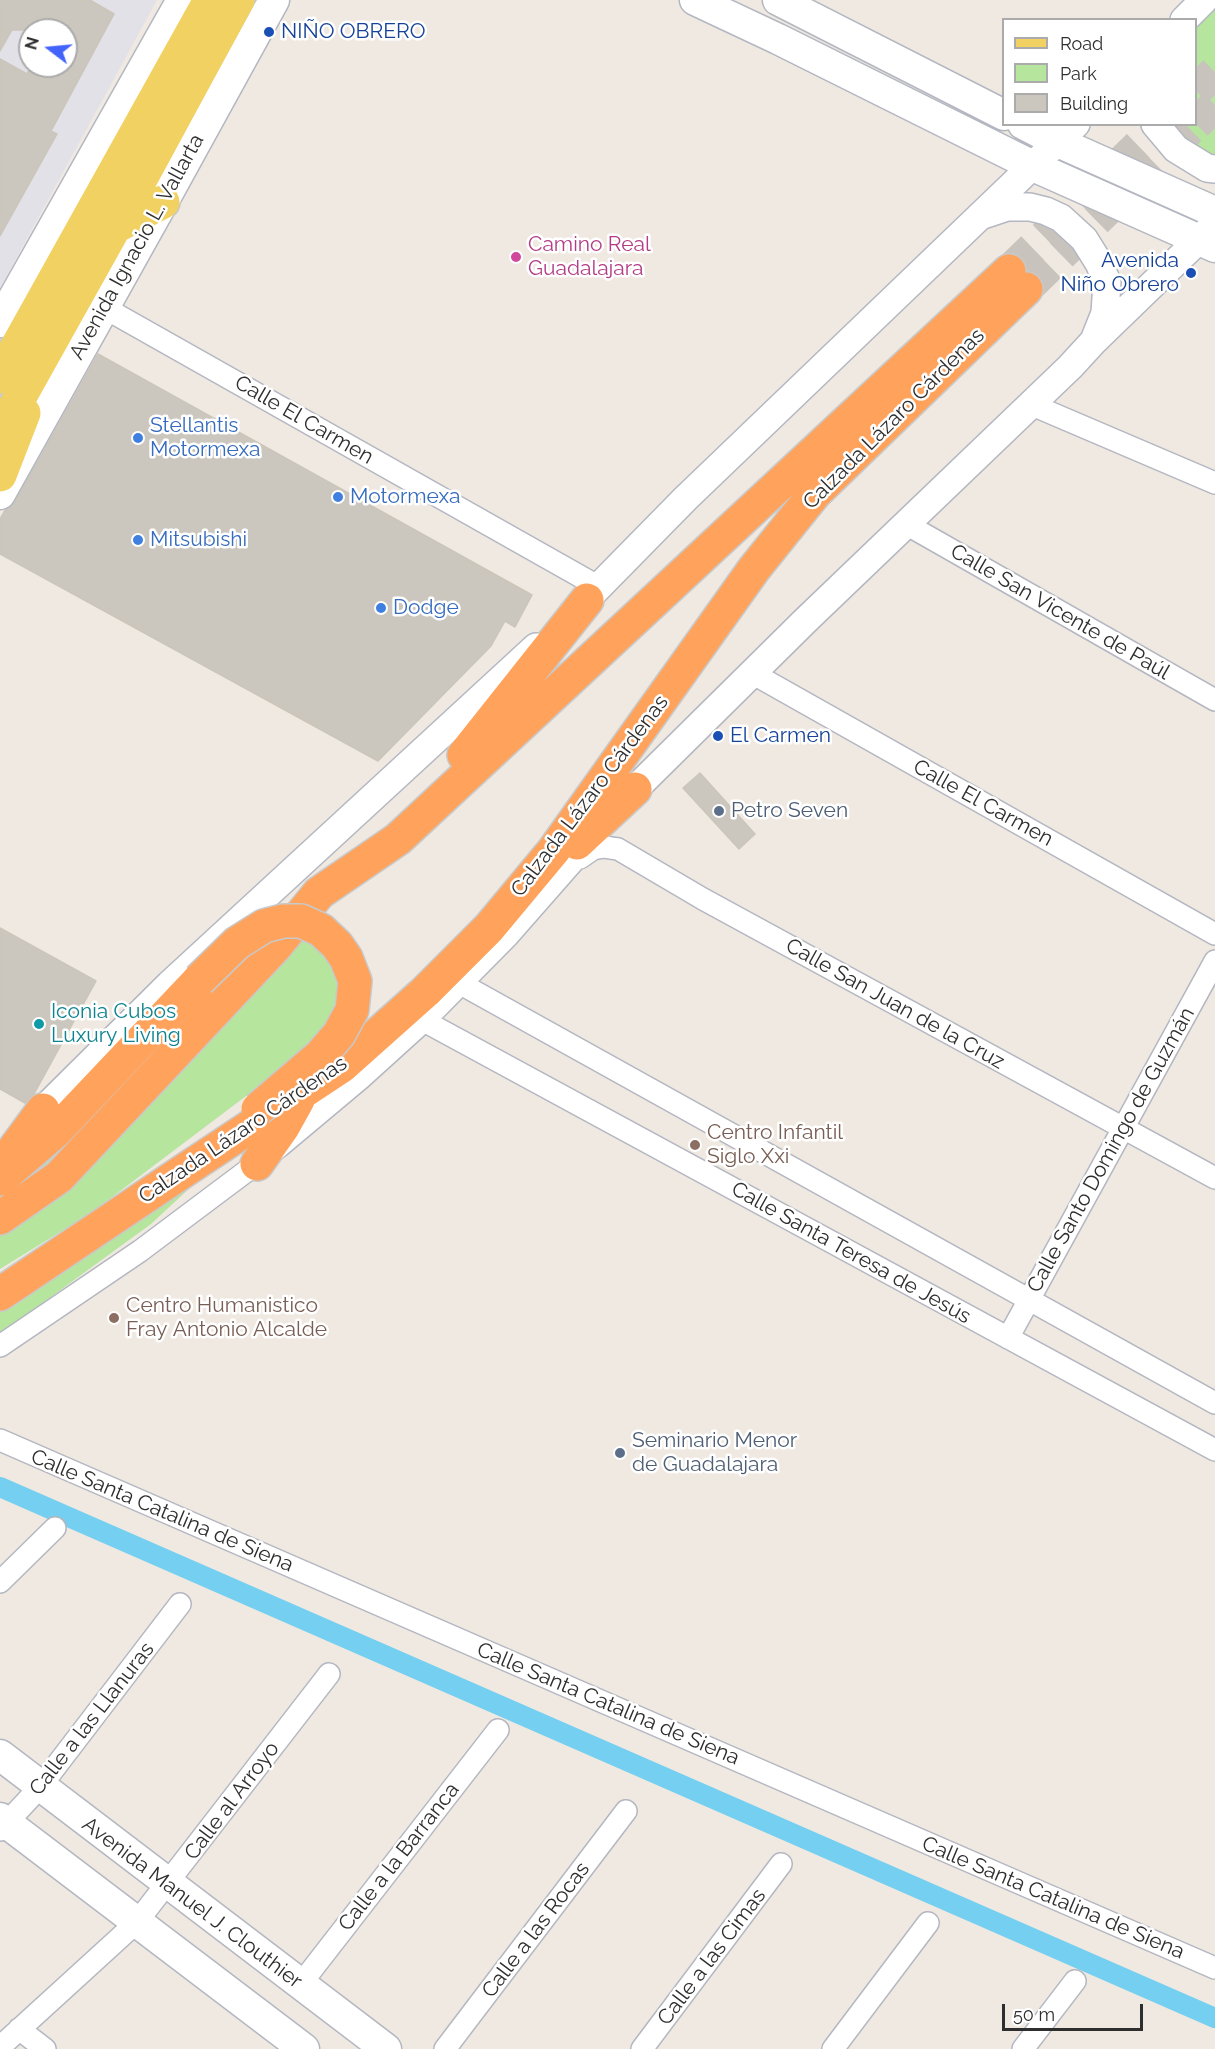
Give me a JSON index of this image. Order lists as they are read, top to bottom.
{
  "streets": {
    "highway": ["Calzada Lázaro Cárdenas"],
    "main road": ["Avenida Ignacio L. Vallarta", "Avenida Manuel J. Clouthier"],
    "street": [
      "Calle El Carmen",
      "Calle San Vicente de Paúl",
      "Calle San Juan de la Cruz",
      "Calle Santo Domingo de Guzmán",
      "Calle Santa Teresa de Jesús",
      "Calle Santa Catalina de Siena",
      "Calle a las Llanuras",
      "Calle al Arroyo",
      "Calle a la Barranca",
      "Calle a las Rocas",
      "Calle a las Cimas"
    ]
  },
  "crossings": [
    ["Avenida Ignacio L. Vallarta", "Calle El Carmen"],
    ["Calzada Lázaro Cárdenas", "Calle El Carmen"],
    ["Calzada Lázaro Cárdenas", "Calle San Vicente de Paúl"],
    ["Calle San Juan de la Cruz", "Calle Santo Domingo de Guzmán"],
    ["Calle Santo Domingo de Guzmán", "Calle Santa Teresa de Jesús"],
    ["Calle a las Llanuras", "Avenida Manuel J. Clouthier"],
    ["Calle al Arroyo", "Avenida Manuel J. Clouthier"],
    ["Calle a la Barranca", "Avenida Manuel J. Clouthier"]
  ],
  "places": [
    "NIÑO OBRERO",
    "Camino Real Guadalajara",
    "Avenida Niño Obrero",
    "Stellantis Motormexa",
    "Motormexa",
    "Mitsubishi",
    "Dodge",
    "El Carmen",
    "Petro Seven",
    "Iconia Cubos Luxury Living",
    "Centro Infantil Siglo Xxi",
    "Centro Humanistico Fray Antonio Alcalde",
    "Seminario Menor de Guadalajara"
  ],
  "legend": ["Road", "Park", "Building"],
  "scale_bar": "50 m",
  "north": "left"
}
